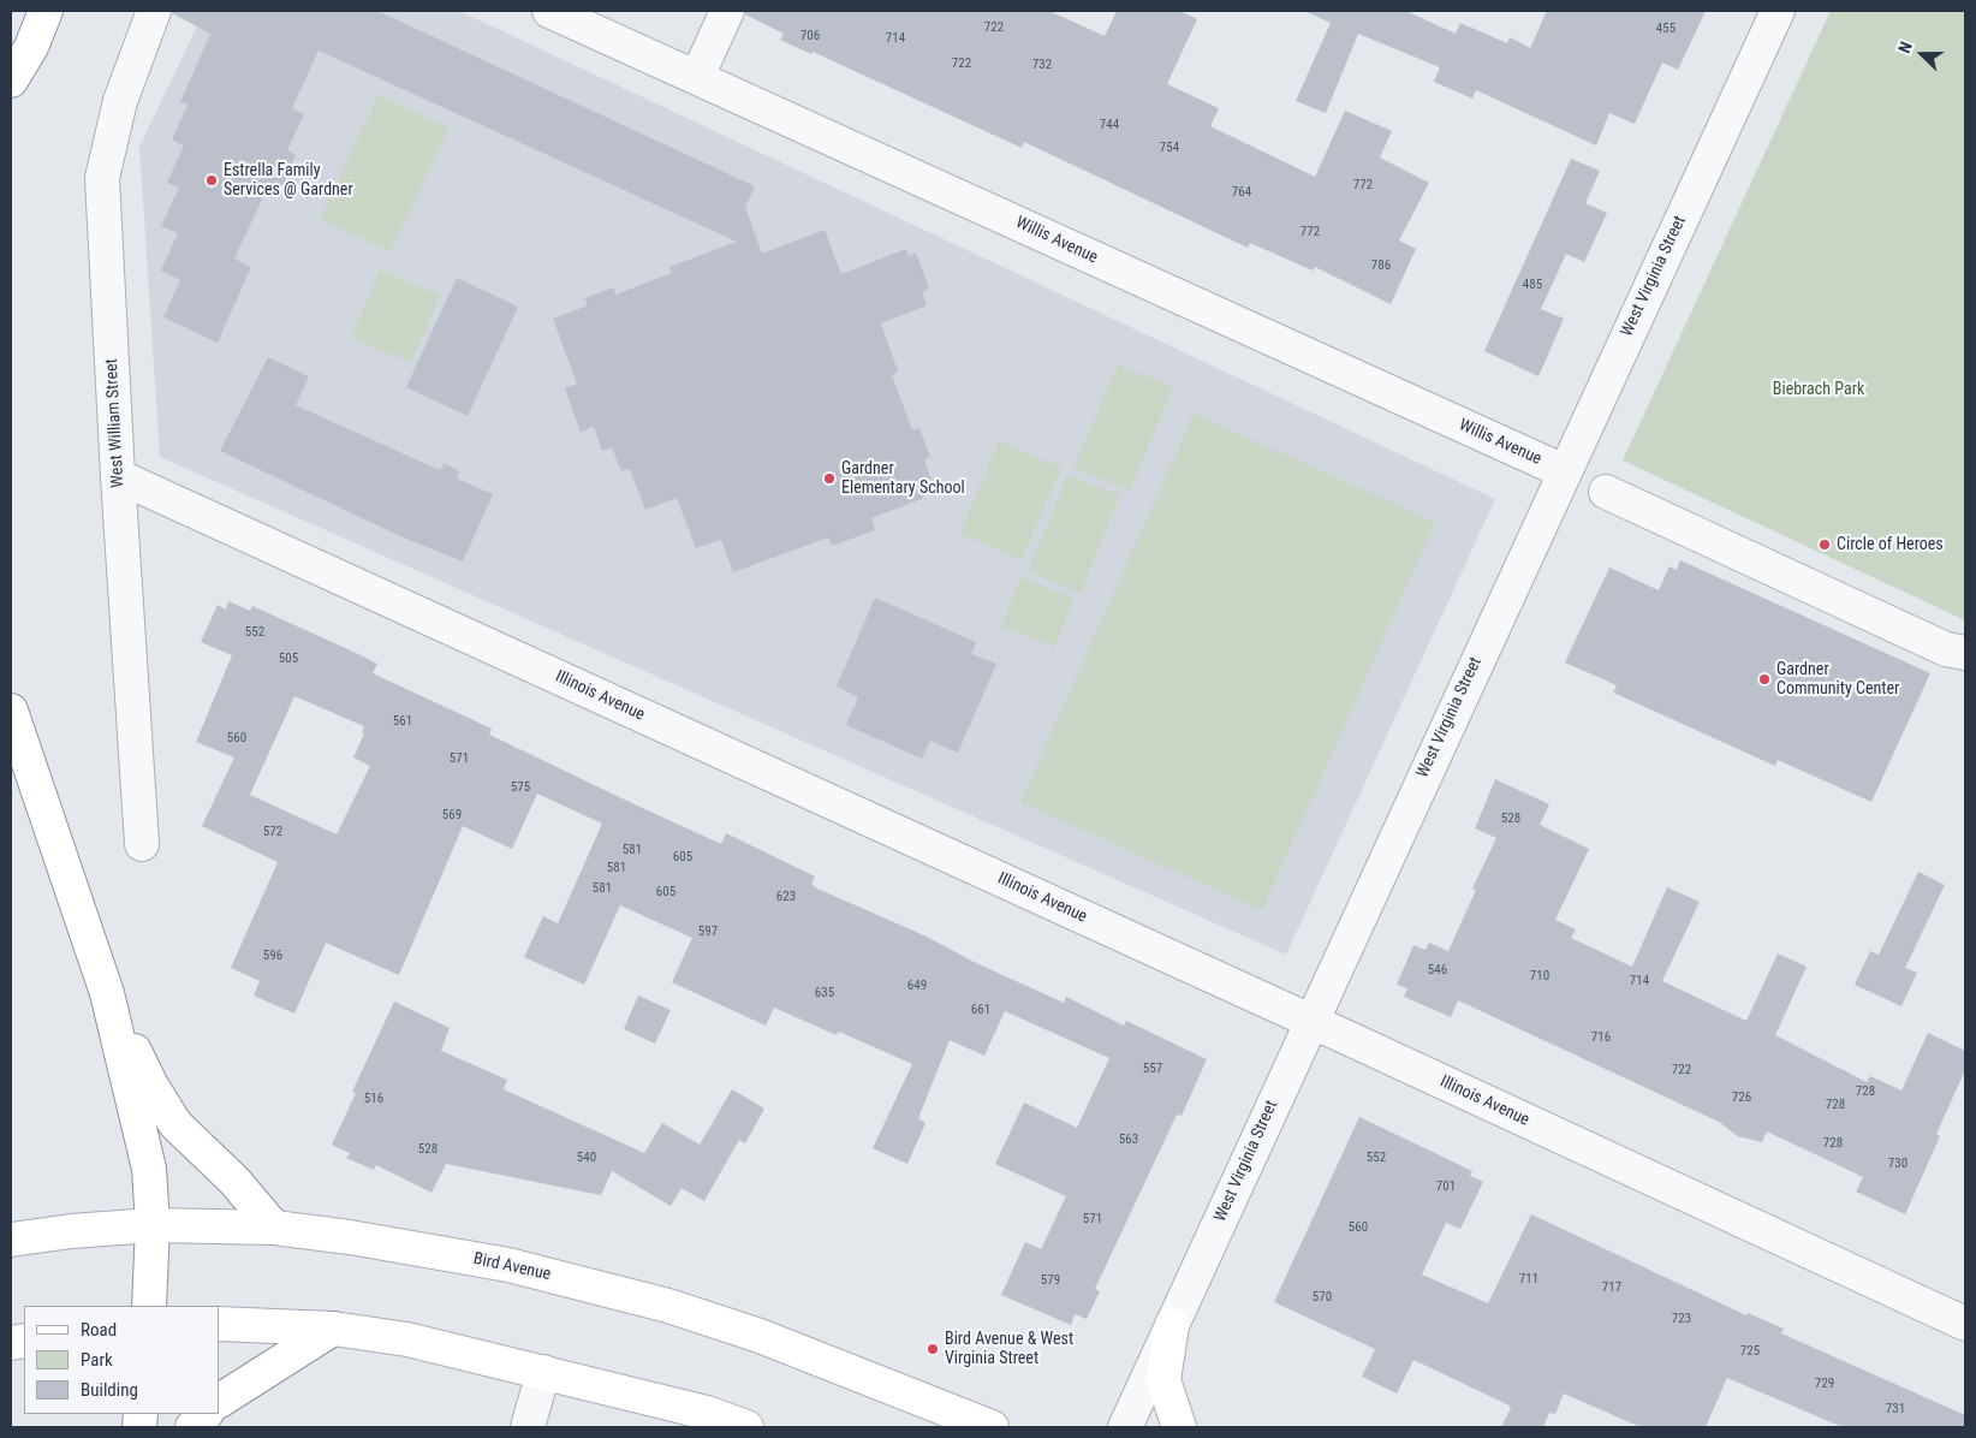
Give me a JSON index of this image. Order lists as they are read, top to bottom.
{
  "streets": {
    "main road": ["Bird Avenue"],
    "street": [
      "Willis Avenue",
      "West Virginia Street",
      "West William Street",
      "Illinois Avenue"
    ]
  },
  "crossings": [
    ["Willis Avenue", "West Virginia Street"],
    ["West Virginia Street", "Illinois Avenue"],
    ["West William Street", "Illinois Avenue"]
  ],
  "parks": ["Biebrach Park"],
  "places": [
    "Estrella Family Services @ Gardner",
    "Gardner Elementary School",
    "Circle of Heroes",
    "Gardner Community Center",
    "Bird Avenue & West Virginia Street"
  ],
  "house_numbers": [
    "722",
    "455",
    "706",
    "714",
    "722",
    "732",
    "744",
    "754",
    "772",
    "764",
    "772",
    "786",
    "485",
    "552",
    "505",
    "561",
    "560",
    "571",
    "575",
    "569",
    "528",
    "572",
    "581",
    "605",
    "581",
    "581",
    "605",
    "623",
    "597",
    "596",
    "546",
    "710",
    "714",
    "649",
    "635",
    "661",
    "716",
    "557",
    "722",
    "728",
    "726",
    "516",
    "728",
    "563",
    "728",
    "528",
    "540",
    "552",
    "730",
    "701",
    "571",
    "560",
    "711",
    "579",
    "717",
    "570",
    "723",
    "725",
    "729",
    "731"
  ],
  "legend": ["Road", "Park", "Building"],
  "north": "left"
}
